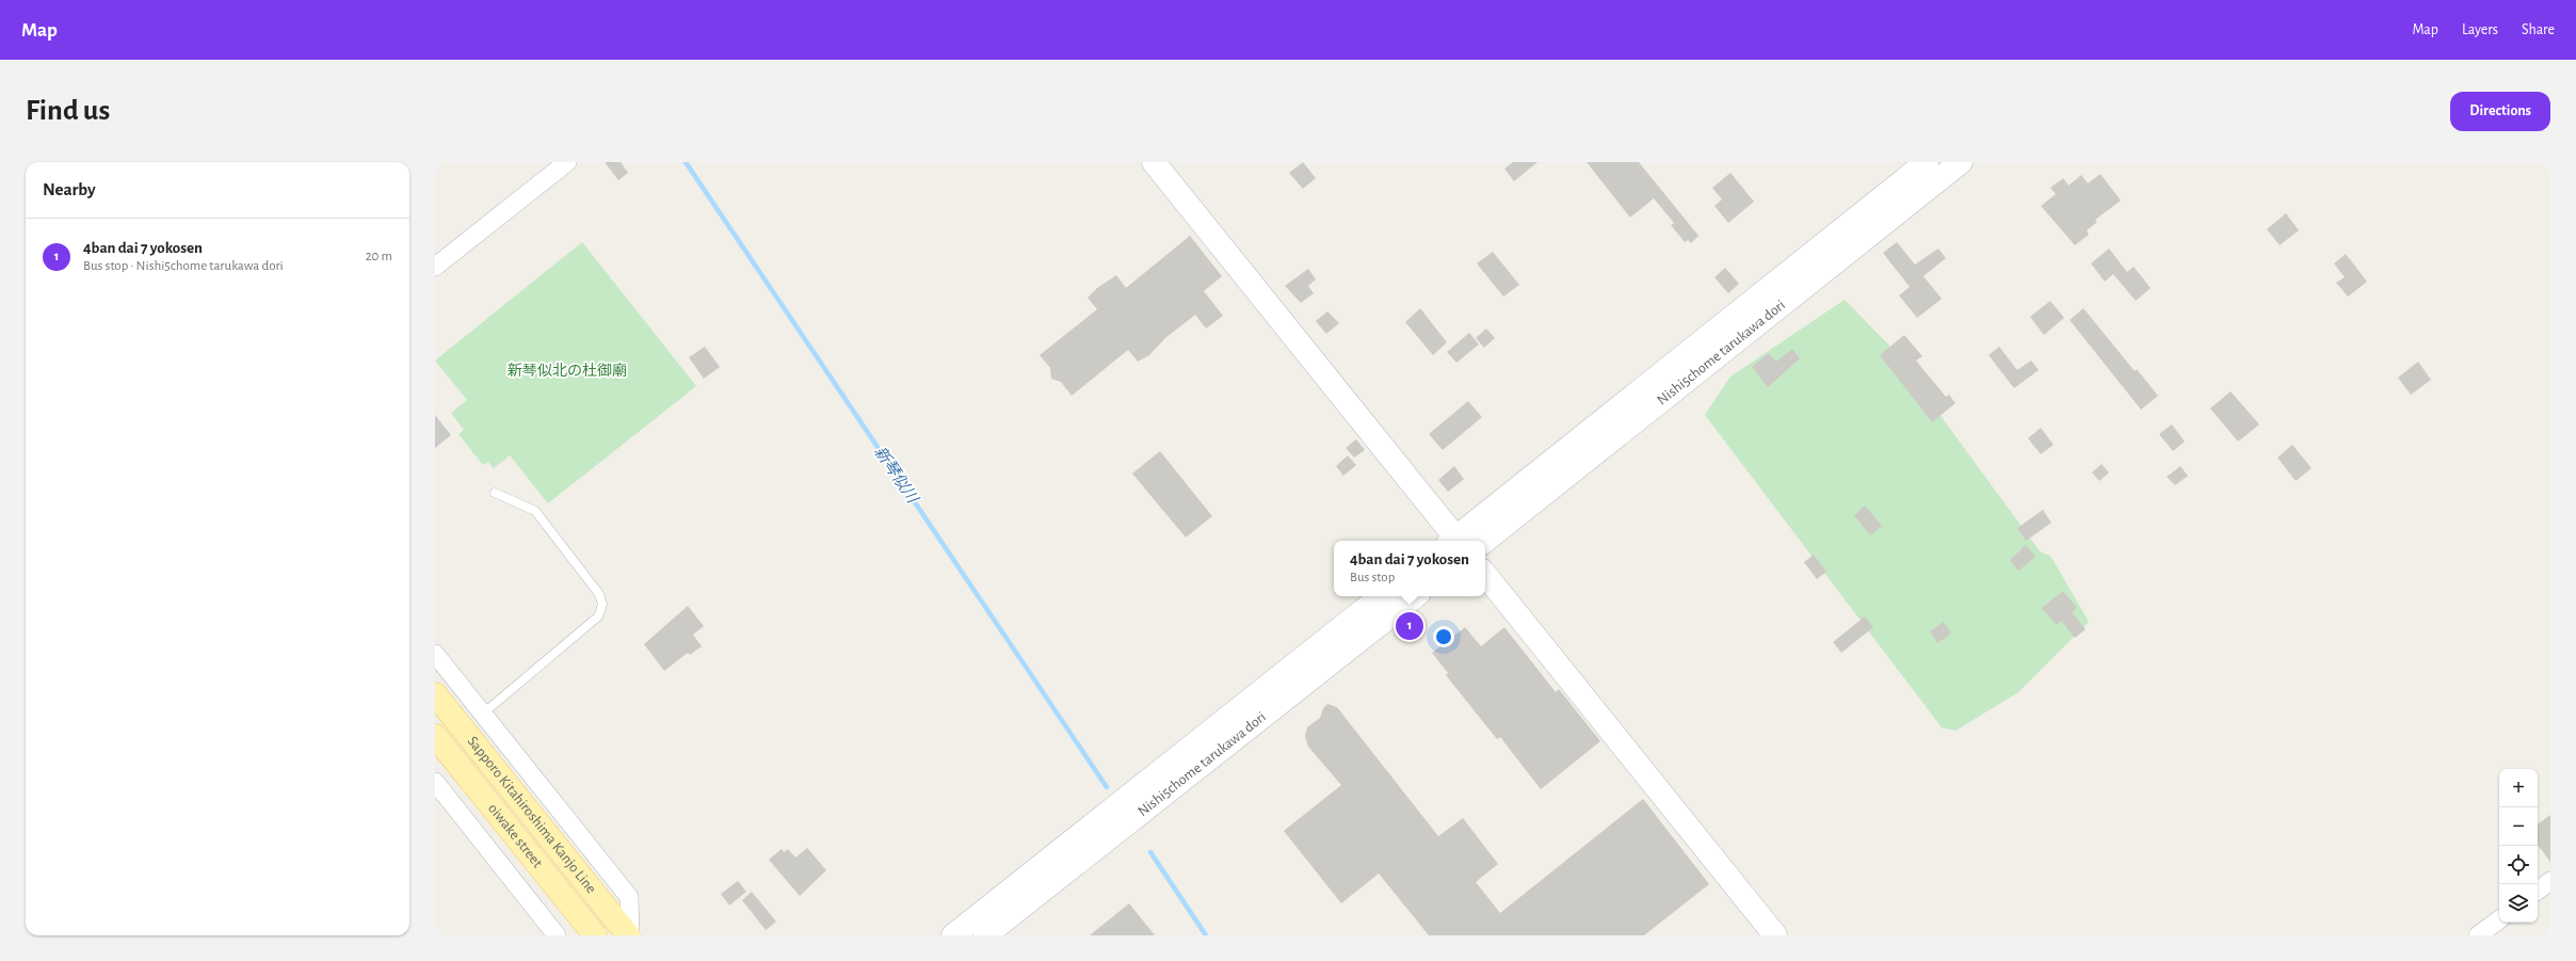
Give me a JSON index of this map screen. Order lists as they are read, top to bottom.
{
  "streets": {
    "main road": ["Nishi5chome tarukawa dori", "Sapporo Kitahiroshima Kanjo Line", "oiwake street"]
  },
  "water": ["新琴似川"],
  "parks": ["新琴似北の杜御廟"],
  "page": {
    "header": "Map",
    "nav": ["Map", "Layers", "Share"],
    "buttons": "Directions",
    "title": "Find us",
    "heading": "Nearby",
    "list": [
      {
        "mark": "1",
        "name": "4ban dai 7 yokosen",
        "note": "Bus stop · Nishi5chome tarukawa dori",
        "value": "20 m"
      }
    ],
    "popup": ["4ban dai 7 yokosen", "Bus stop"],
    "pins": "1",
    "map_buttons": ["+", "−"]
  }
}
